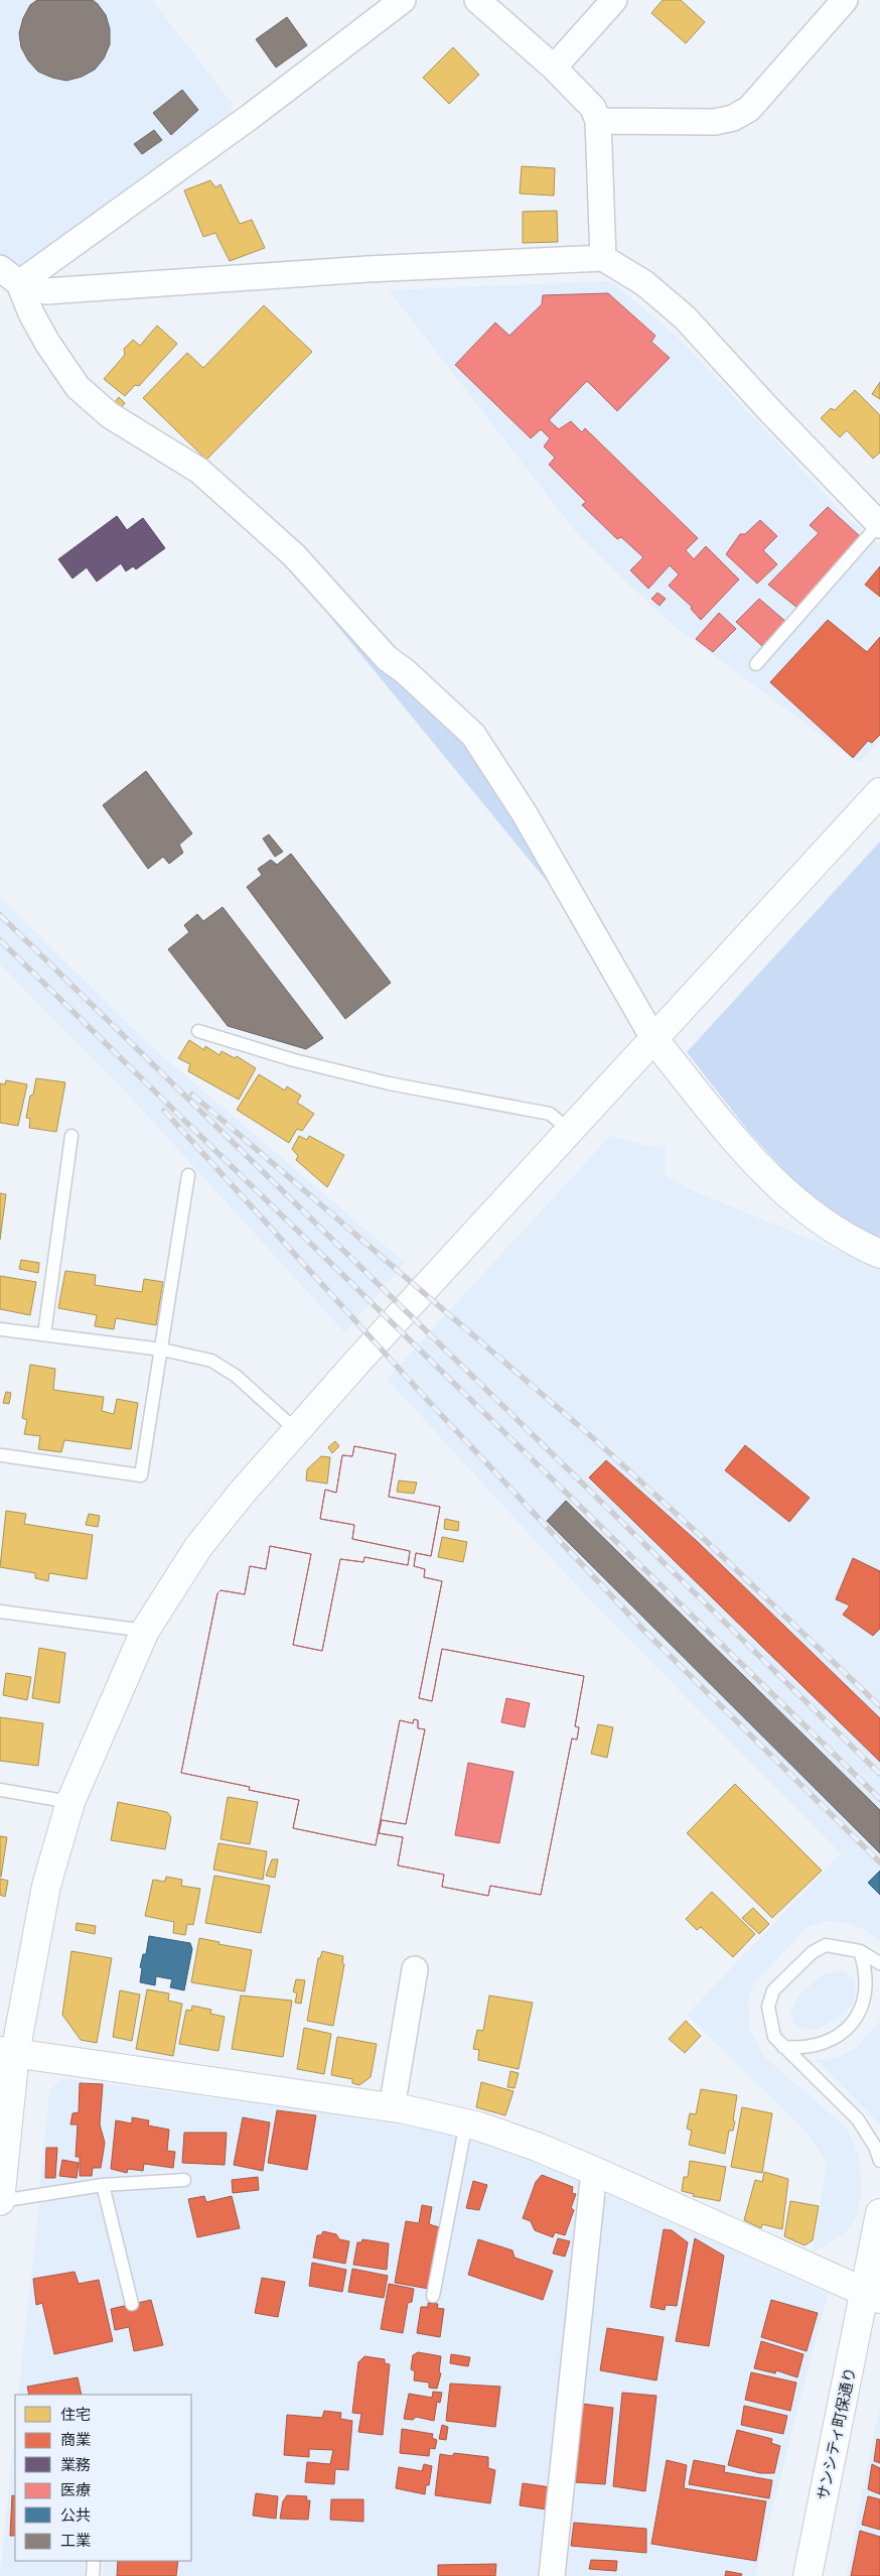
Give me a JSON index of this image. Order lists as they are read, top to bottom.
{
  "streets": {
    "street": ["サンシティ町保通り"]
  },
  "legend": [
    "住宅",
    "商業",
    "業務",
    "医療",
    "公共",
    "工業"
  ]
}
